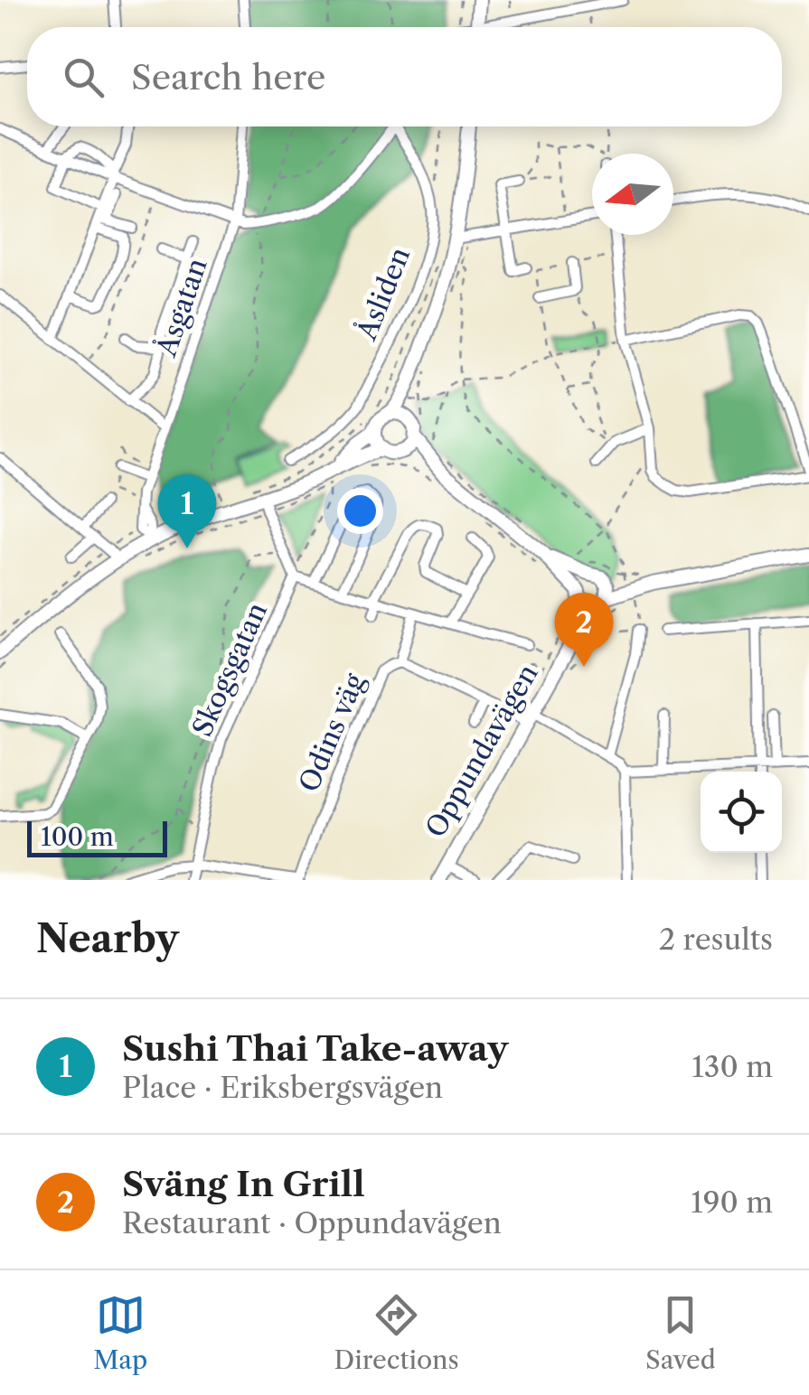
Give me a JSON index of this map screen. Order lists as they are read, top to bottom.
{
  "streets": {
    "main road": ["Oppundavägen"],
    "street": [
      "Åsliden",
      "Åsgatan",
      "Skogsgatan",
      "Odins väg"
    ]
  },
  "scale_bar": "100 m",
  "north": "left",
  "page": {
    "search": "Search here",
    "pins": ["1", "2"],
    "scale": "100 m",
    "heading": ["Nearby", "2 results"],
    "list": [
      {
        "mark": "1",
        "name": "Sushi Thai Take-away",
        "note": "Place · Eriksbergsvägen",
        "value": "130 m"
      },
      {
        "mark": "2",
        "name": "Sväng In Grill",
        "note": "Restaurant · Oppundavägen",
        "value": "190 m"
      }
    ],
    "nav": ["Map", "Directions", "Saved"]
  }
}
